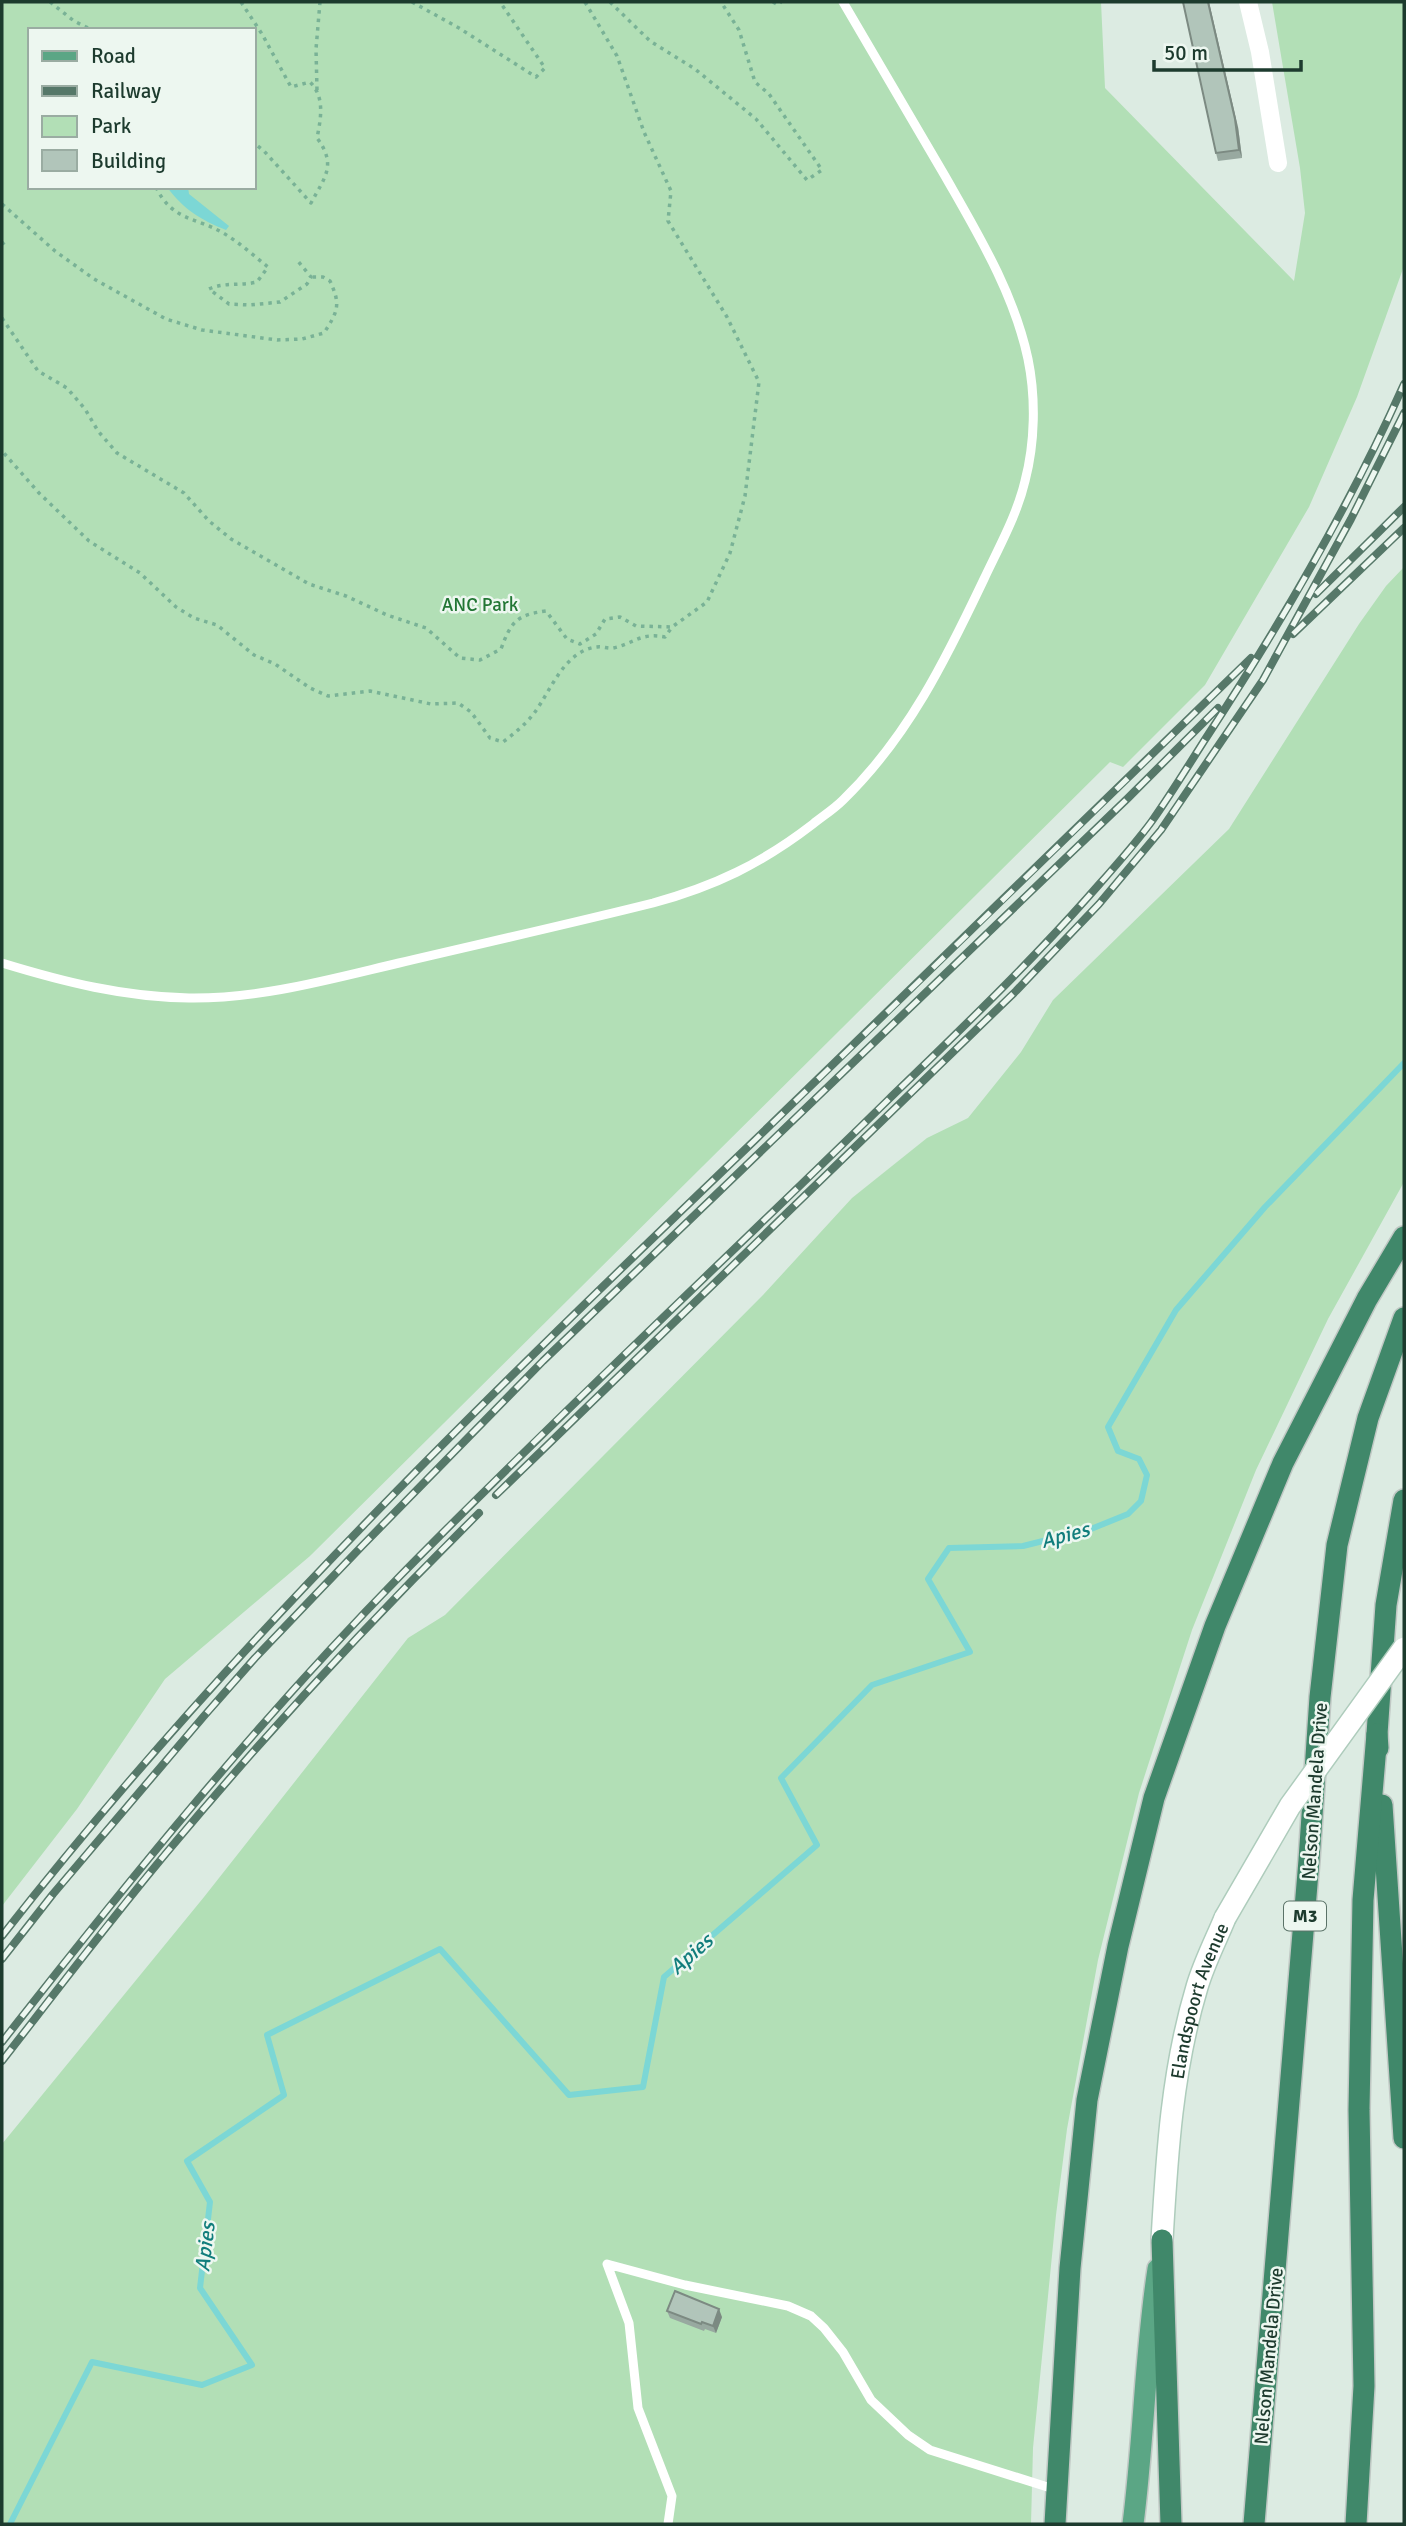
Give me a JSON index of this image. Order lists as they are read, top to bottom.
{
  "streets": {
    "highway": ["Nelson Mandela Drive", "M3"],
    "main road": ["Elandspoort Avenue"]
  },
  "water": ["Apies"],
  "parks": ["ANC Park"],
  "legend": [
    "Road",
    "Railway",
    "Park",
    "Building"
  ],
  "scale_bar": "50 m"
}
